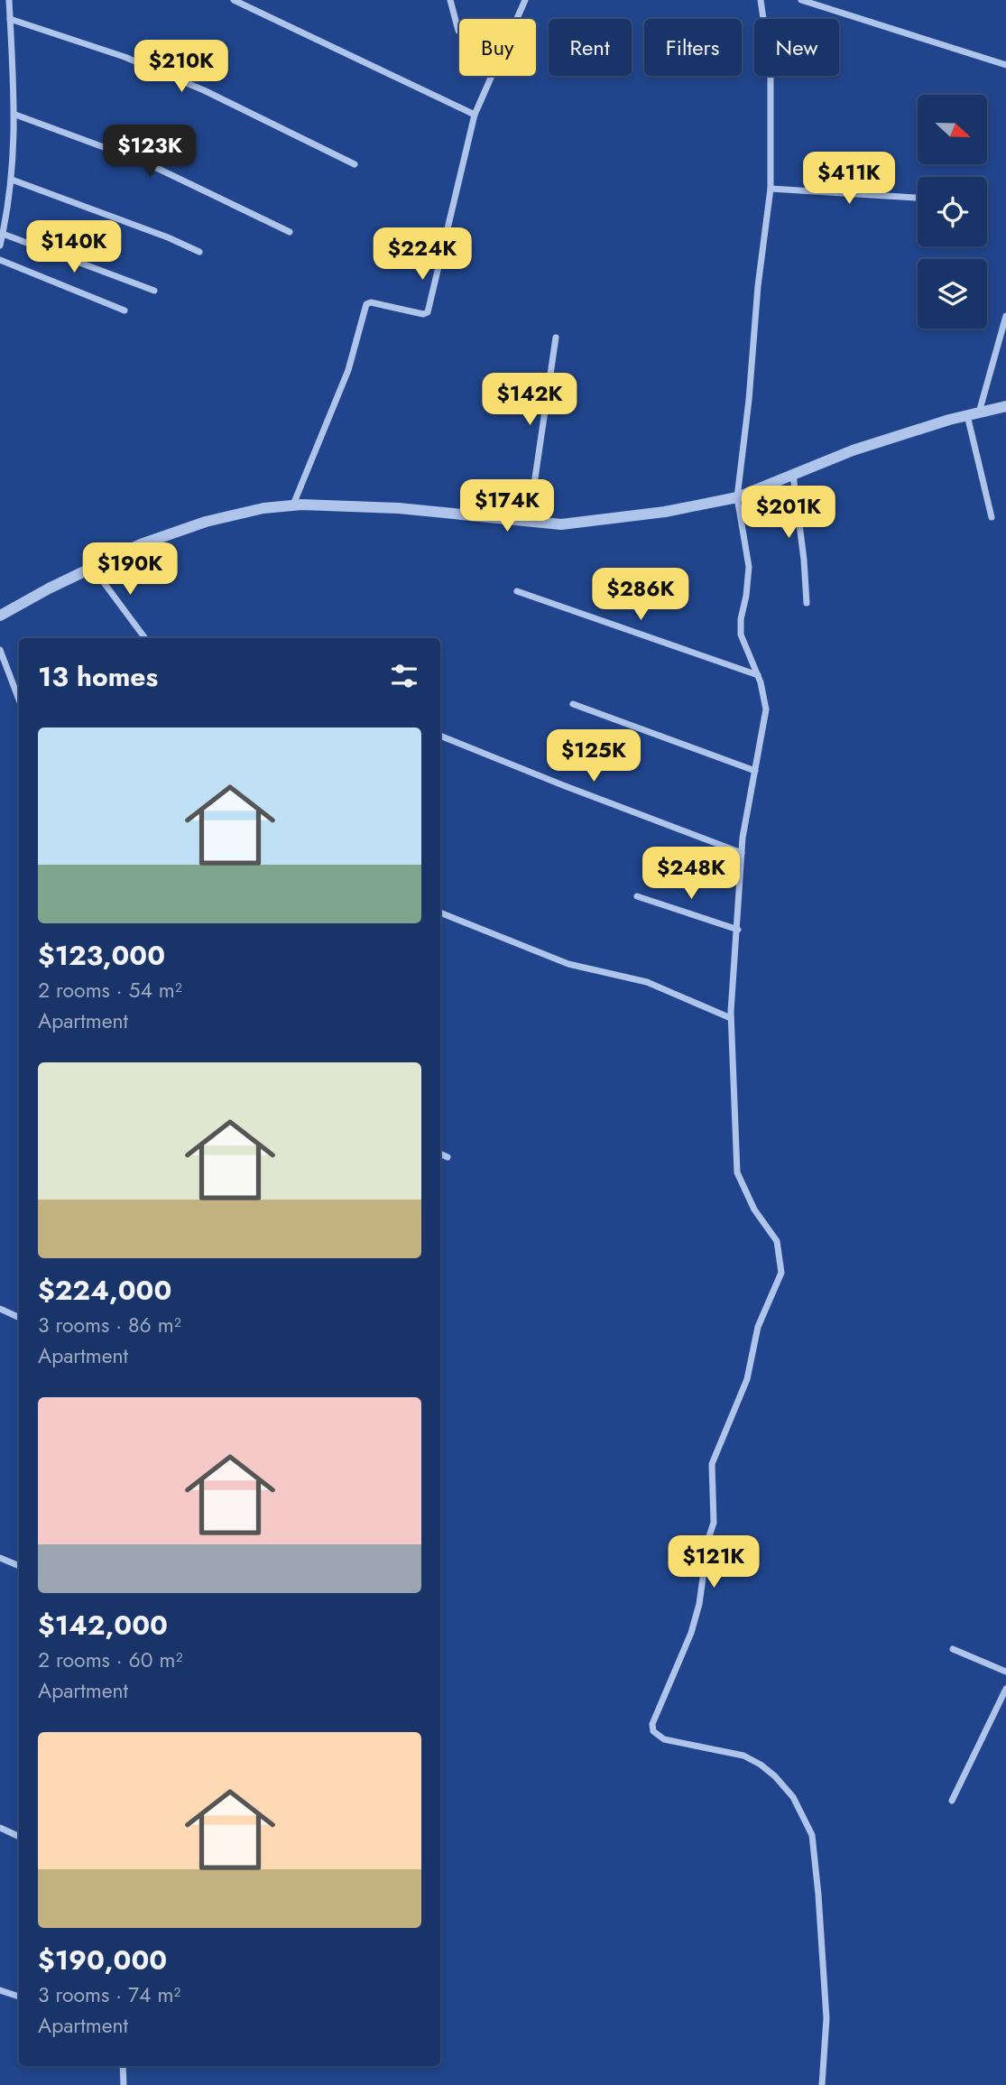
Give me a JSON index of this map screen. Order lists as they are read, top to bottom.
{
  "north": "right",
  "page": {
    "chip": [
      "Buy",
      "Rent",
      "Filters",
      "New"
    ],
    "price": [
      "$210K",
      "$123K",
      "$411K",
      "$140K",
      "$224K",
      "$142K",
      "$174K",
      "$201K",
      "$190K",
      "$286K",
      "$125K",
      "$248K",
      "$121K"
    ],
    "heading": "13 homes",
    "list": [
      {
        "name": "$123,000",
        "note": "2 rooms · 54 m² · Apartment"
      },
      {
        "name": "$224,000",
        "note": "3 rooms · 86 m² · Apartment"
      },
      {
        "name": "$142,000",
        "note": "2 rooms · 60 m² · Apartment"
      },
      {
        "name": "$190,000",
        "note": "3 rooms · 74 m² · Apartment"
      }
    ]
  }
}
